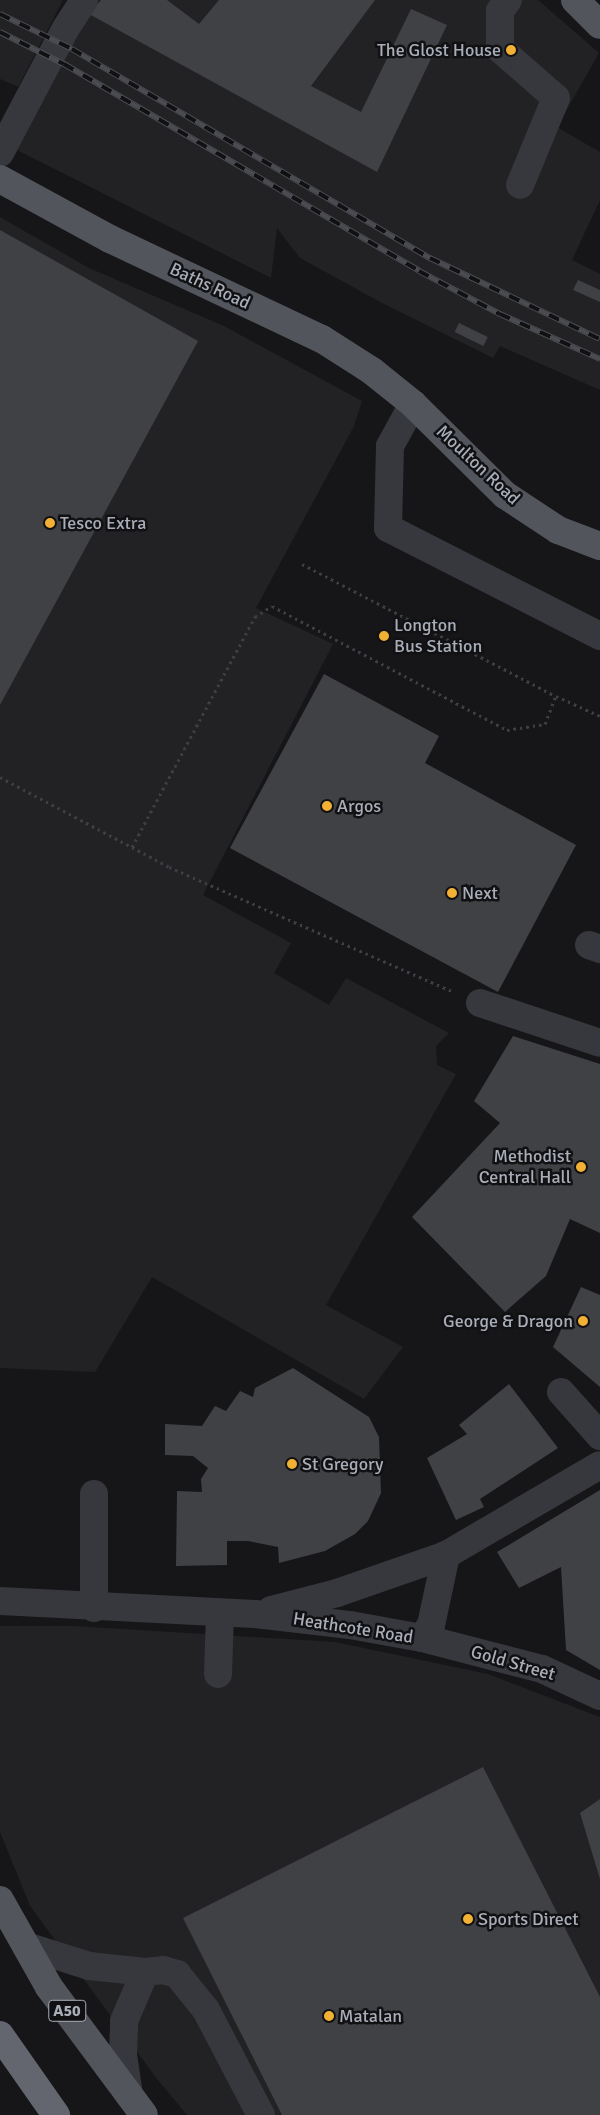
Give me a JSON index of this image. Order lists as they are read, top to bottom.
{
  "streets": {
    "main road": ["Baths Road", "Moulton Road", "A50"],
    "street": ["Heathcote Road", "Gold Street"]
  },
  "crossings": [
    ["Baths Road", "Moulton Road"],
    ["Heathcote Road", "Gold Street"]
  ],
  "places": [
    "The Glost House",
    "Tesco Extra",
    "Longton Bus Station",
    "Argos",
    "Next",
    "Methodist Central Hall",
    "George & Dragon",
    "St Gregory",
    "Sports Direct",
    "Matalan"
  ]
}
